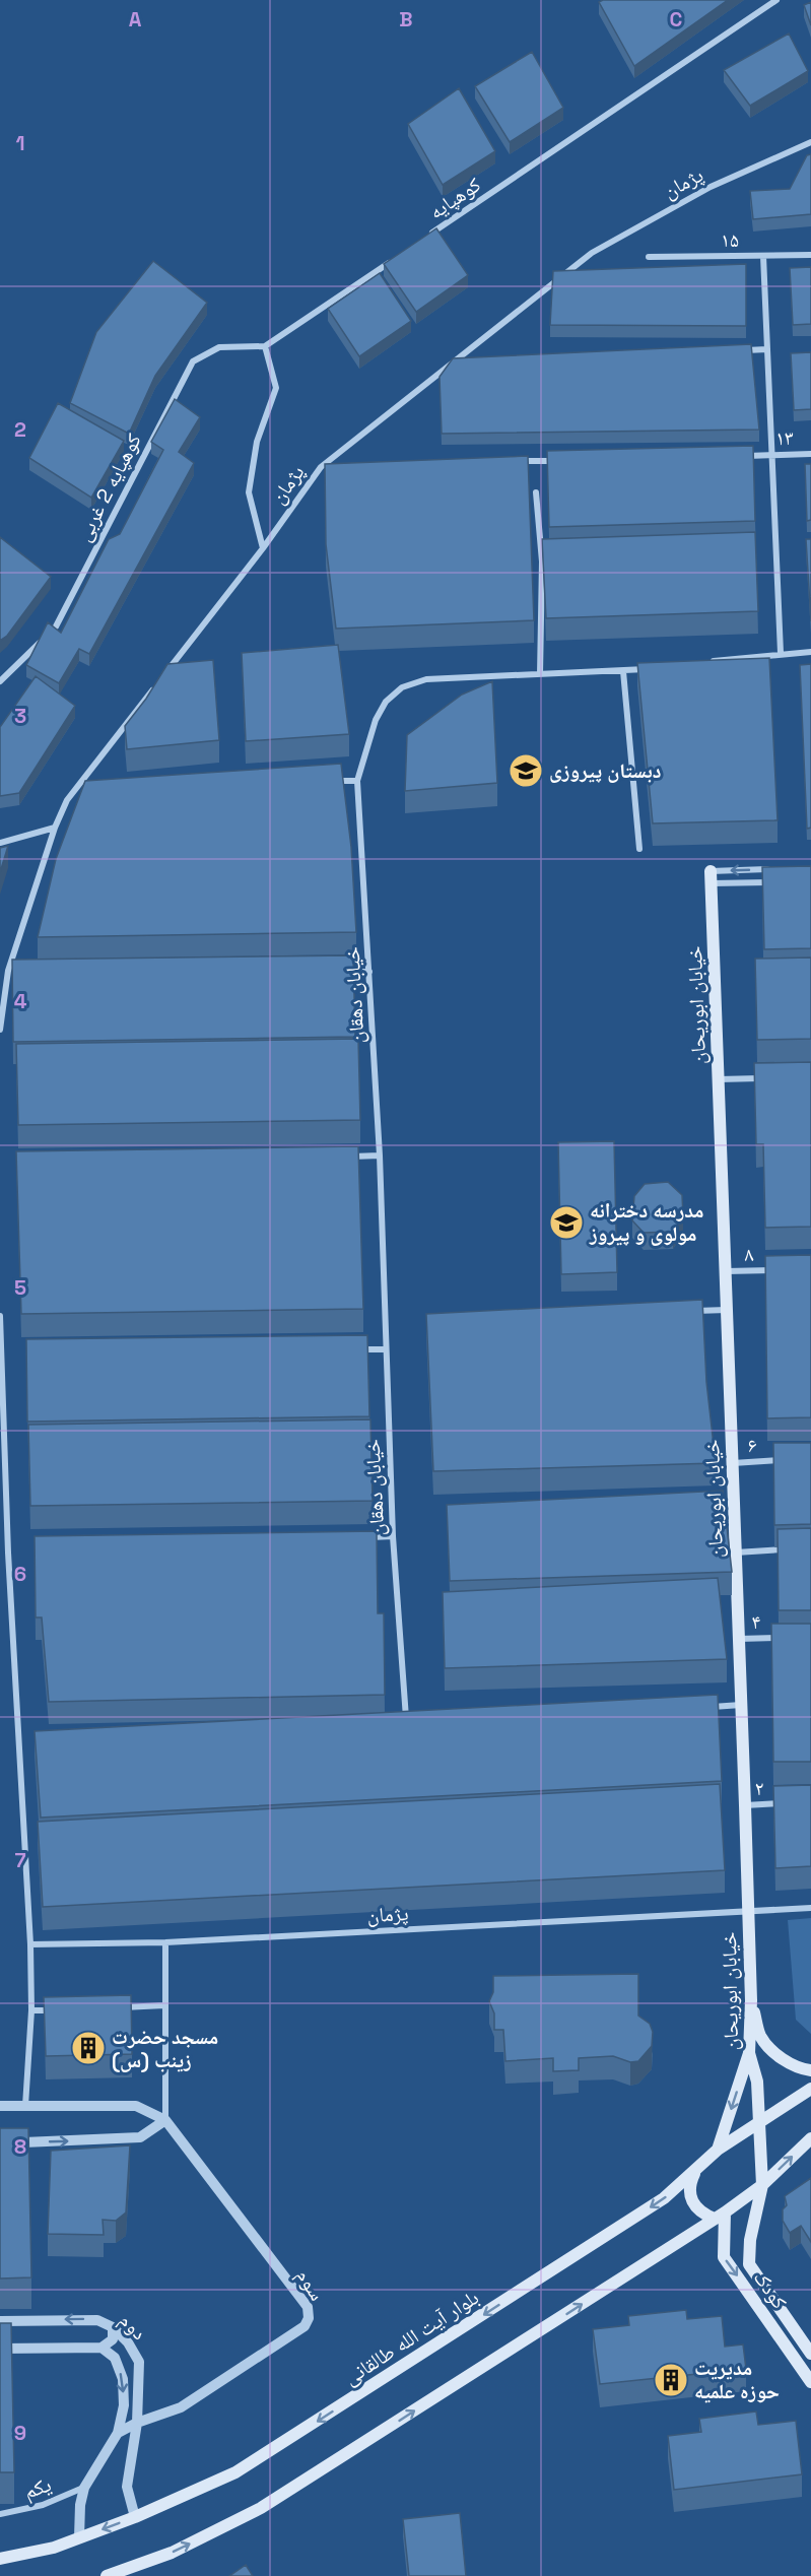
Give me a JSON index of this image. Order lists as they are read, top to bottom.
{
  "streets": {
    "main road": ["خیابان ابوریحان", "کودک", "بلوار آیت الله طالقانی"],
    "street": [
      "پژمان",
      "کوهپایه",
      "۱۵",
      "۱۳",
      "کوهپایه 2 غربی",
      "خیابان دهقان",
      "۸",
      "۶",
      "۴",
      "۲",
      "سوم",
      "دوم",
      "یکم"
    ]
  },
  "crossings": [
    ["پژمان", "خیابان ابوریحان"],
    ["خیابان ابوریحان", "۸"],
    ["خیابان ابوریحان", "۶"],
    ["خیابان ابوریحان", "۴"],
    ["خیابان ابوریحان", "۲"],
    ["خیابان ابوریحان", "کودک"],
    ["خیابان ابوریحان", "بلوار آیت الله طالقانی"],
    ["سوم", "دوم"],
    ["دوم", "بلوار آیت الله طالقانی"]
  ],
  "places": {
    "school or university": ["دبستان پیروزی", "مدرسه دخترانه مولوی و پیروز"],
    "building": ["مسجد حضرت زینب (س)", "مدیریت حوزه علمیه"]
  },
  "grid": {
    "columns": ["A", "B", "C"],
    "rows": [
      "1",
      "2",
      "3",
      "4",
      "5",
      "6",
      "7",
      "8",
      "9"
    ]
  }
}
